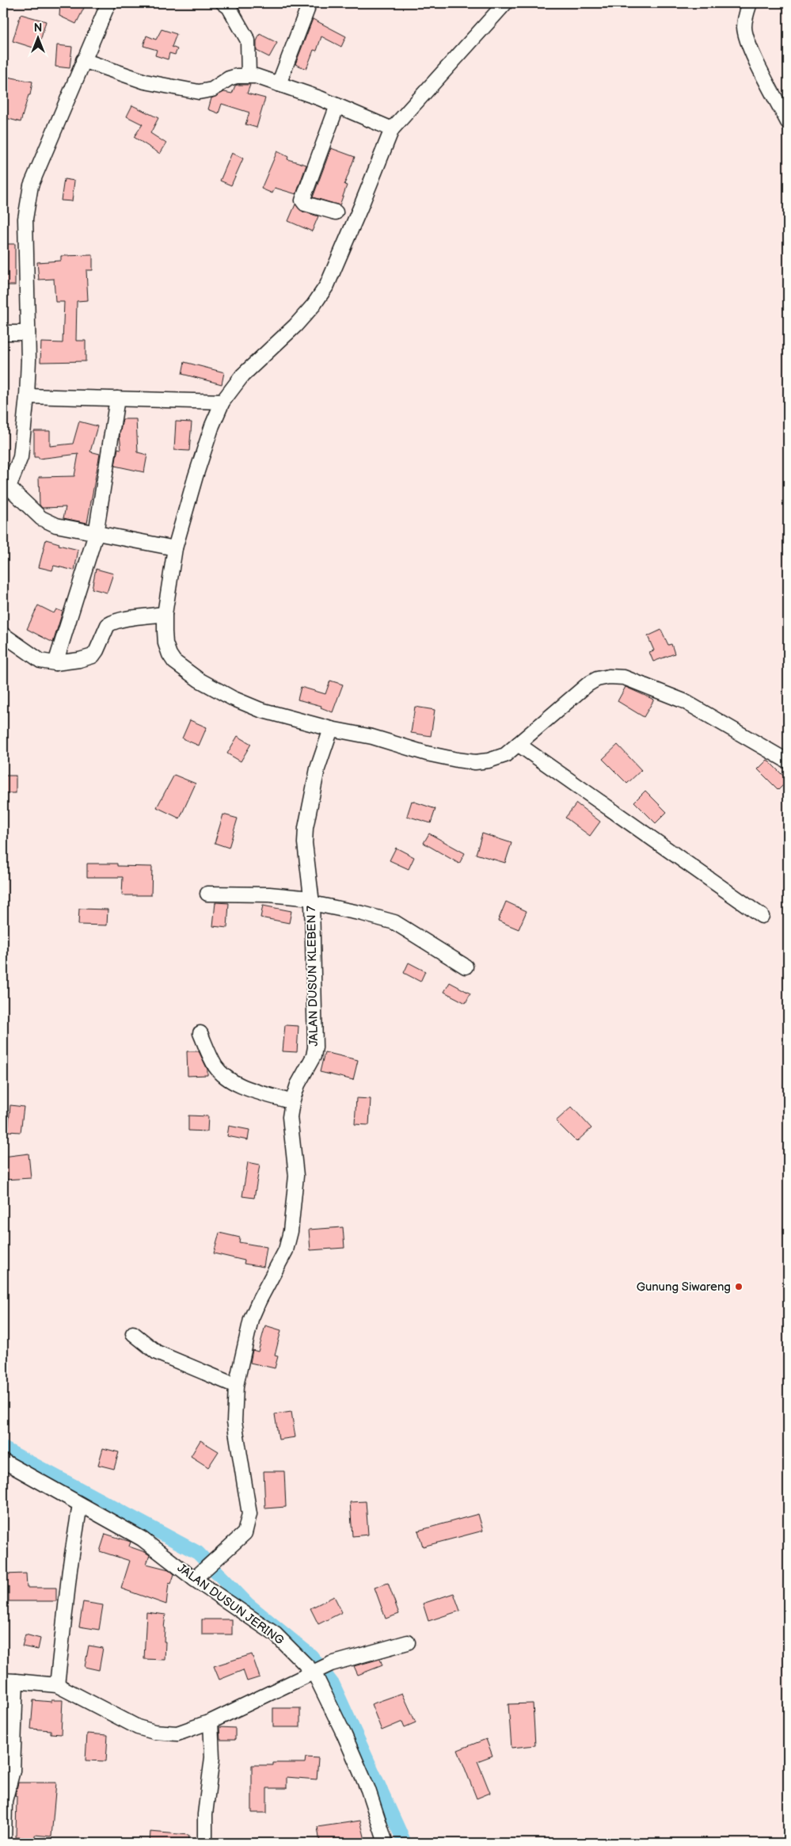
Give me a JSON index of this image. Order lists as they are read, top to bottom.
{
  "streets": {
    "street": ["JALAN DUSUN KLEBEN 7", "JALAN DUSUN JERING"]
  },
  "crossings": [
    ["JALAN DUSUN KLEBEN 7", "JALAN DUSUN JERING"]
  ],
  "places": ["Gunung Siwareng"],
  "north": "top"
}
